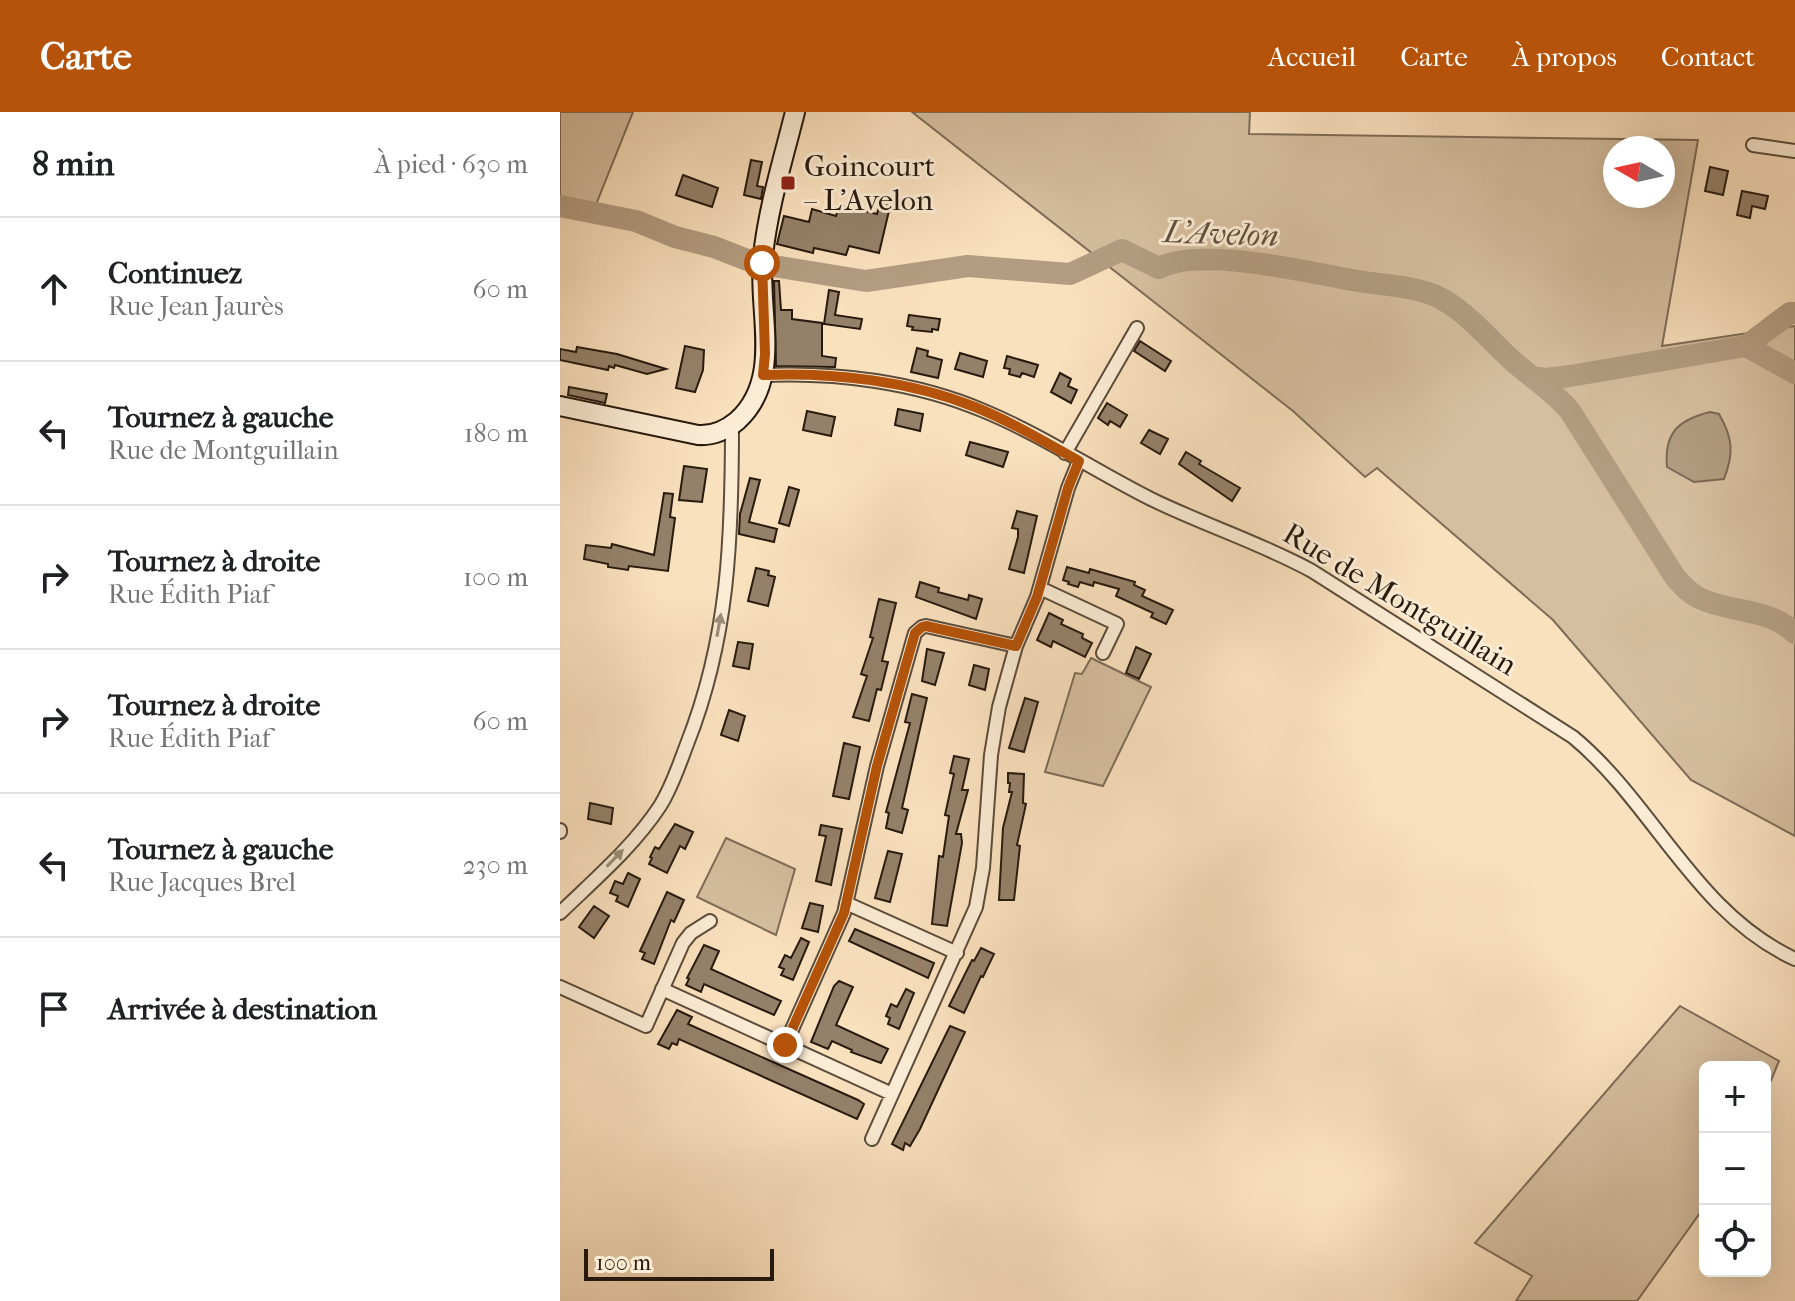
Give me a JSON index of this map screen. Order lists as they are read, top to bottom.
{
  "streets": {
    "street": ["Rue de Montguillain"]
  },
  "water": ["L'Avelon"],
  "places": {
    "transit": ["Goincourt – L'Avelon"]
  },
  "scale_bar": "100 m",
  "north": "left",
  "page": {
    "header": "Carte",
    "nav": [
      "Accueil",
      "Carte",
      "À propos",
      "Contact"
    ],
    "heading": ["8 min", "À pied · 630 m"],
    "list": [
      ["Continuez", "Rue Jean Jaurès", "60 m"],
      ["Tournez à gauche", "Rue de Montguillain", "180 m"],
      ["Tournez à droite", "Rue Édith Piaf", "100 m"],
      ["Tournez à droite", "Rue Édith Piaf", "60 m"],
      ["Tournez à gauche", "Rue Jacques Brel", "230 m"],
      "Arrivée à destination"
    ],
    "map_buttons": ["+", "−"],
    "scale": "100 m"
  }
}
